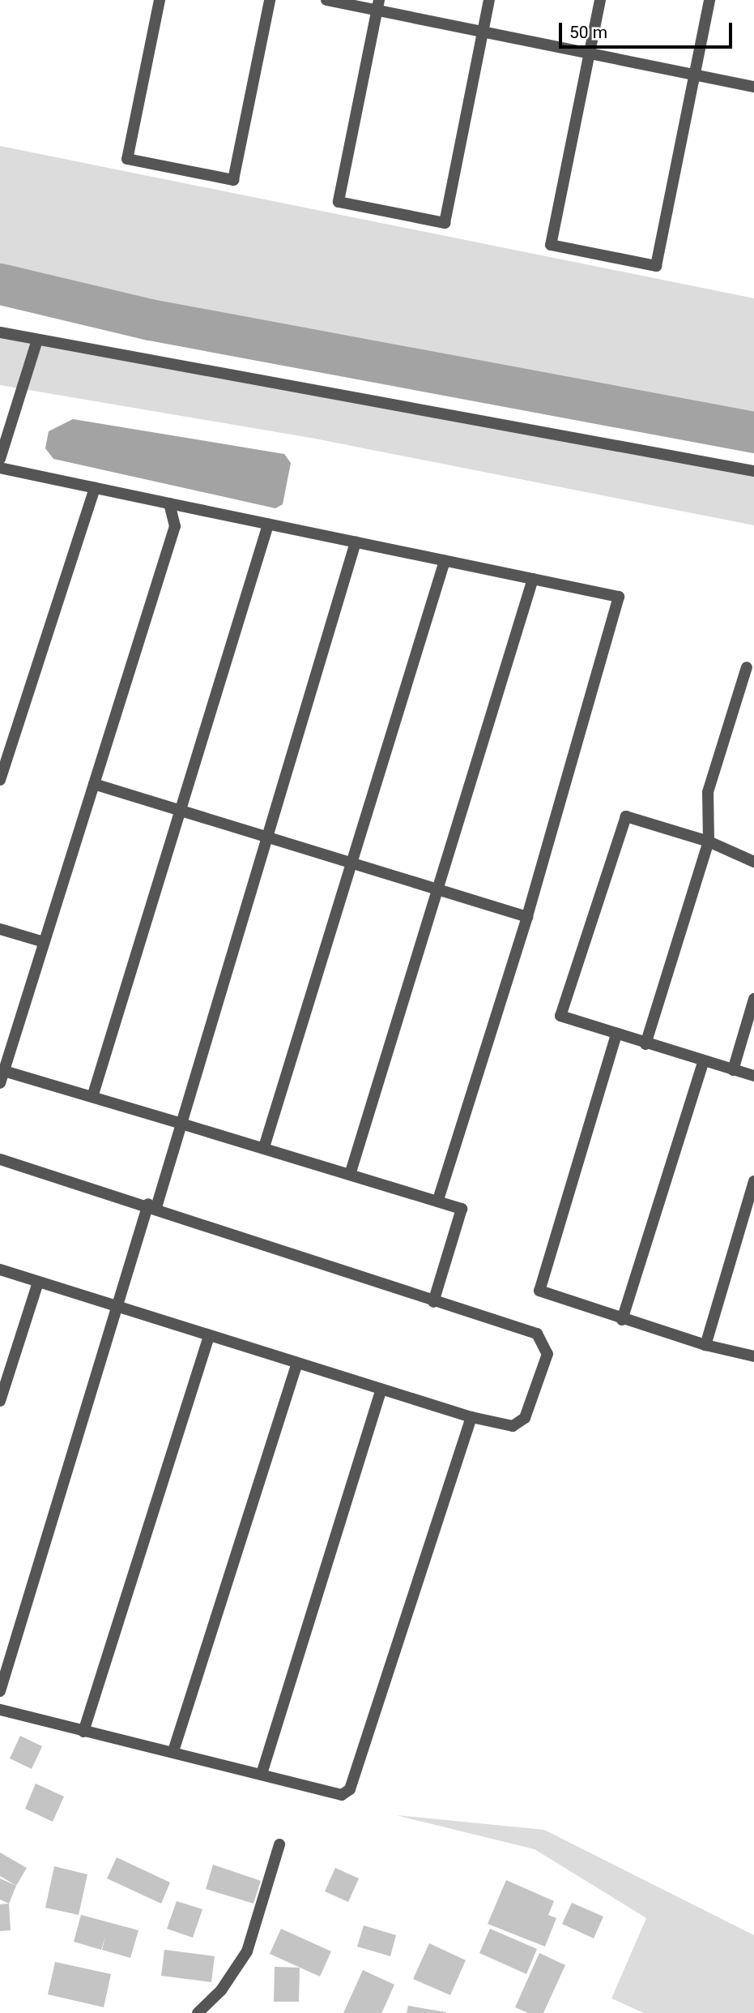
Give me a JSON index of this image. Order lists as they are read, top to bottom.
{
  "scale_bar": "50 m"
}
